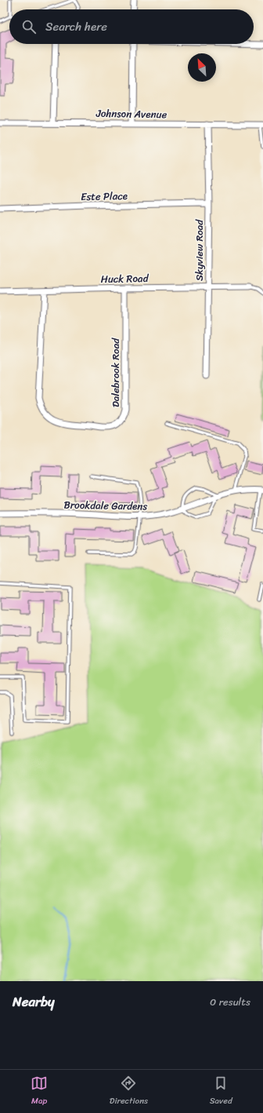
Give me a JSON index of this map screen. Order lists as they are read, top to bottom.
{
  "streets": {
    "street": [
      "Johnson Avenue",
      "Este Place",
      "Skyview Road",
      "Huck Road",
      "Dalebrook Road",
      "Brookdale Gardens"
    ]
  },
  "crossings": [
    ["Johnson Avenue", "Skyview Road"],
    ["Este Place", "Skyview Road"],
    ["Skyview Road", "Huck Road"],
    ["Huck Road", "Dalebrook Road"]
  ],
  "north": "top left",
  "page": {
    "search": "Search here",
    "heading": ["Nearby", "0 results"],
    "nav": ["Map", "Directions", "Saved"]
  }
}
